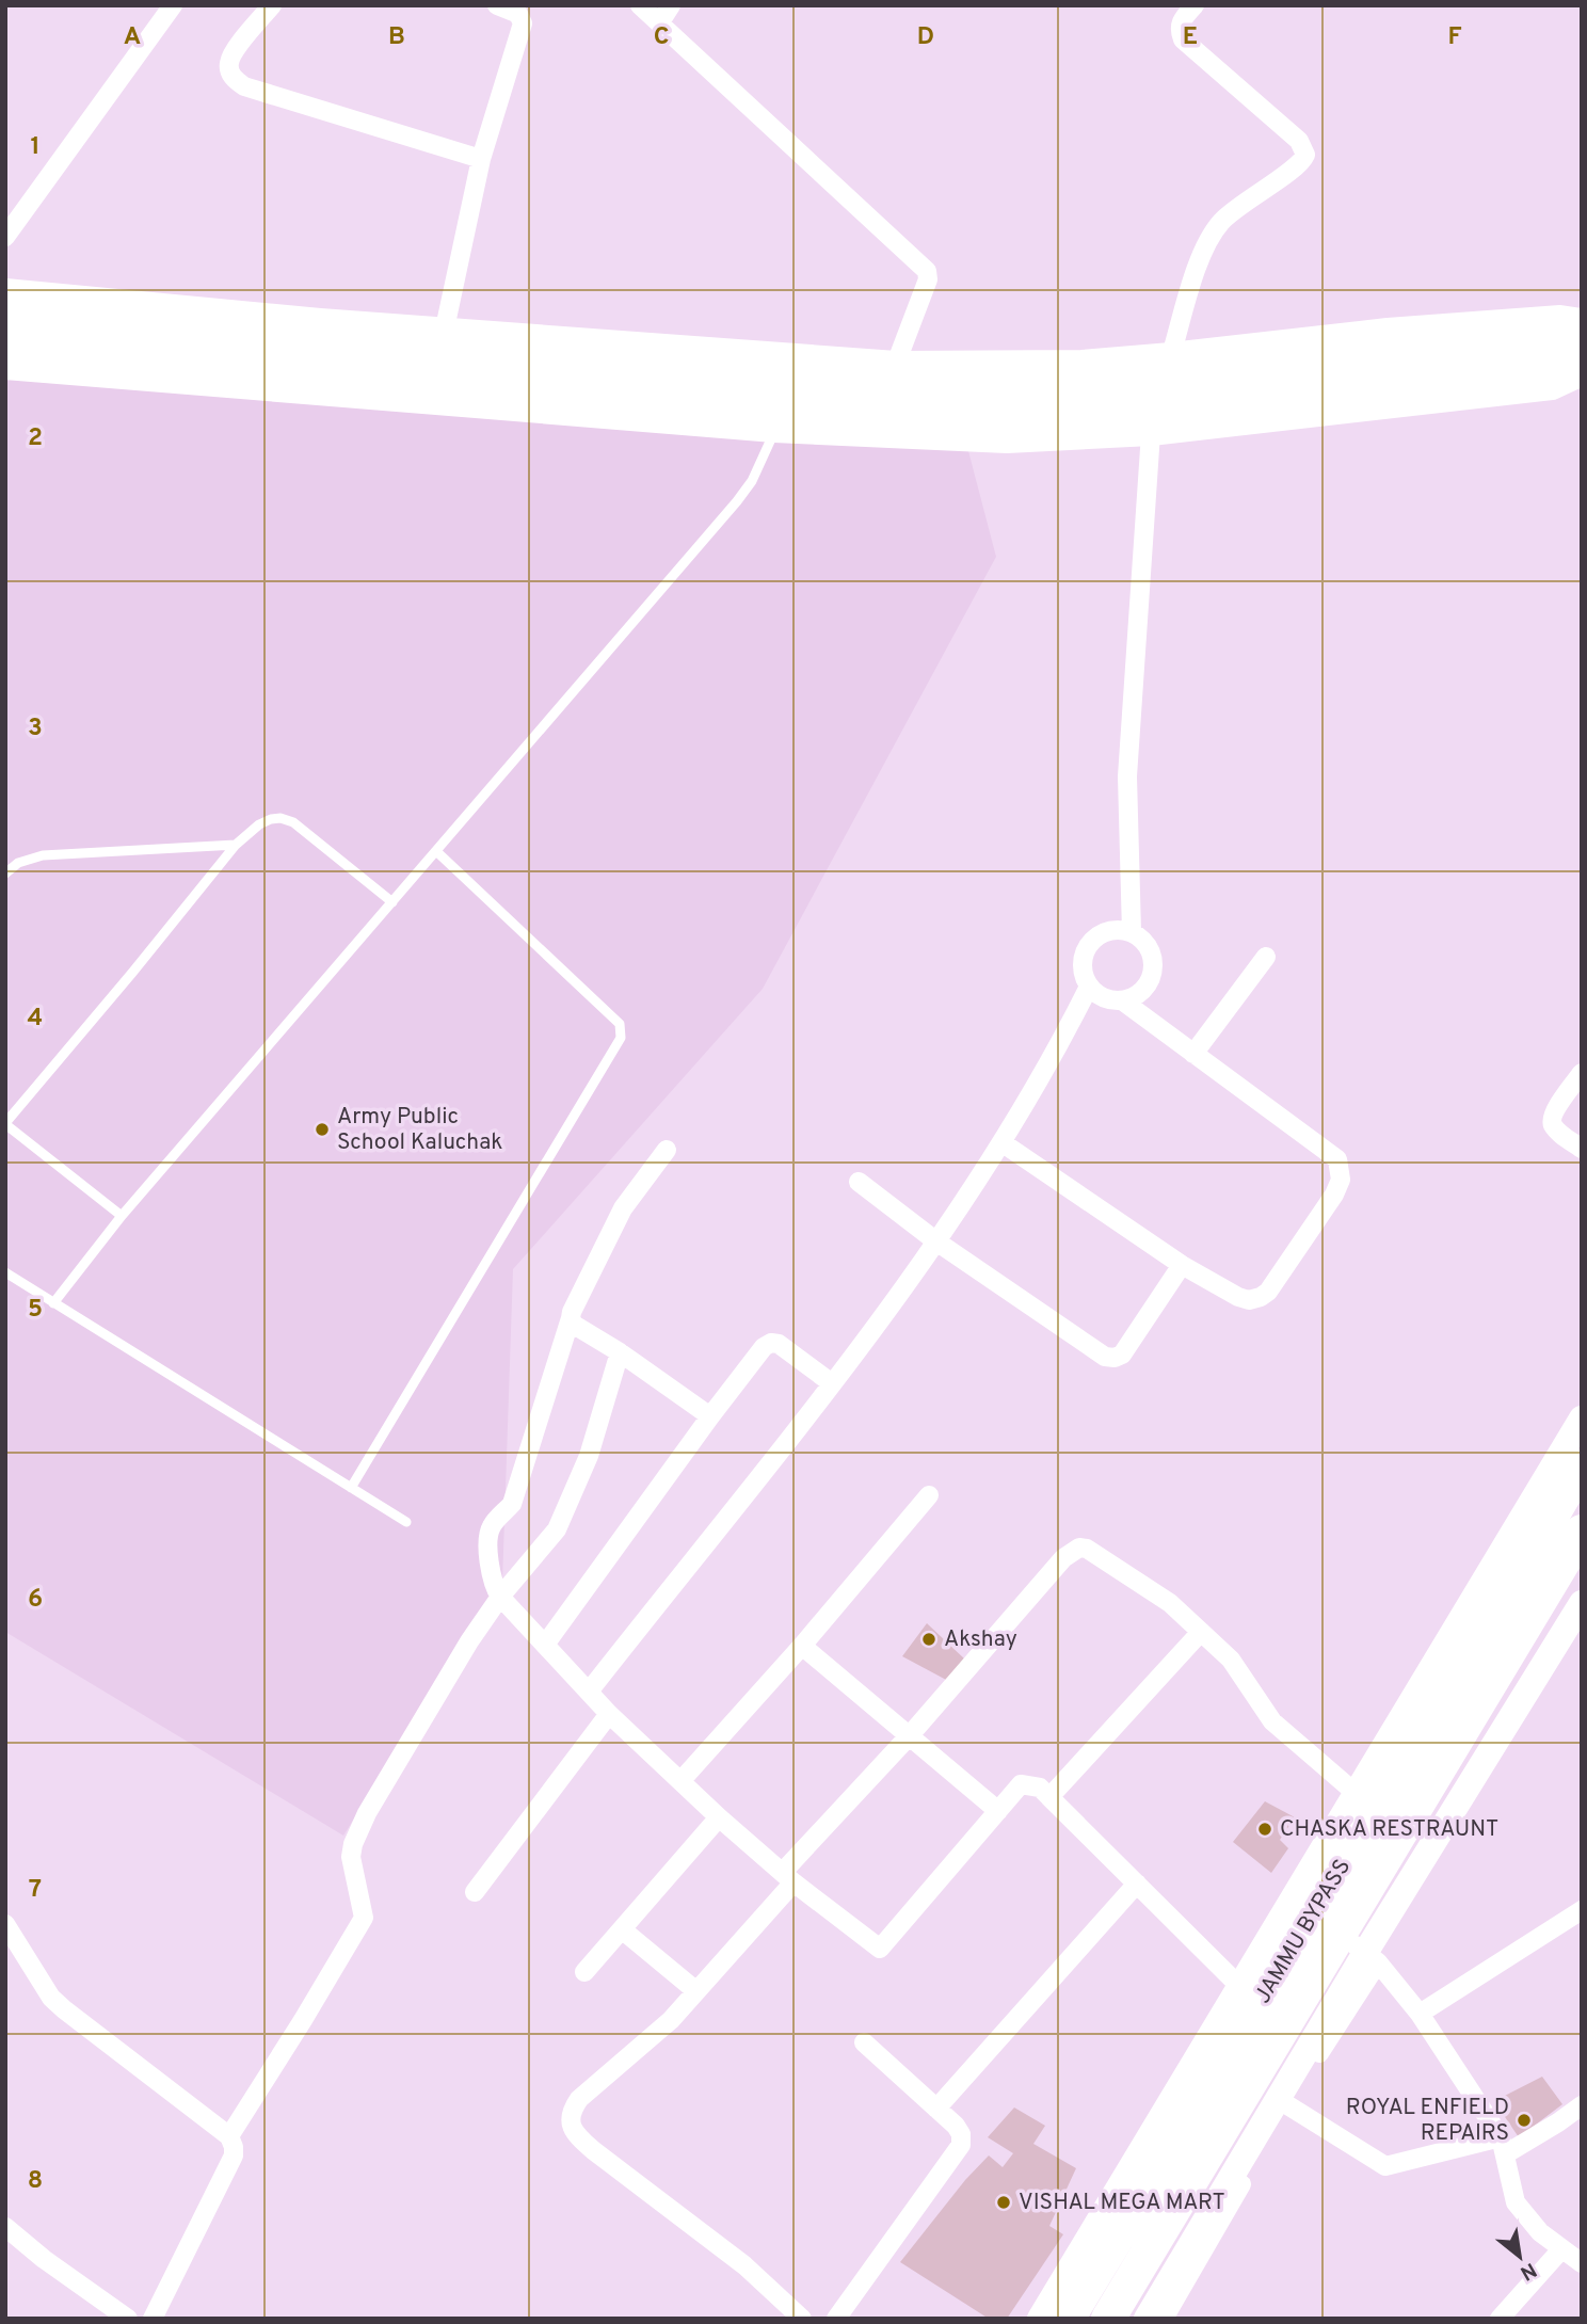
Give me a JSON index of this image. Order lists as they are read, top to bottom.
{
  "streets": {
    "highway": ["JAMMU BYPASS"]
  },
  "places": [
    "Army Public School Kaluchak",
    "Akshay",
    "CHASKA RESTRAUNT",
    "ROYAL ENFIELD REPAIRS",
    "VISHAL MEGA MART"
  ],
  "north": "bottom right",
  "grid": {
    "columns": [
      "A",
      "B",
      "C",
      "D",
      "E",
      "F"
    ],
    "rows": [
      "1",
      "2",
      "3",
      "4",
      "5",
      "6",
      "7",
      "8"
    ]
  }
}
